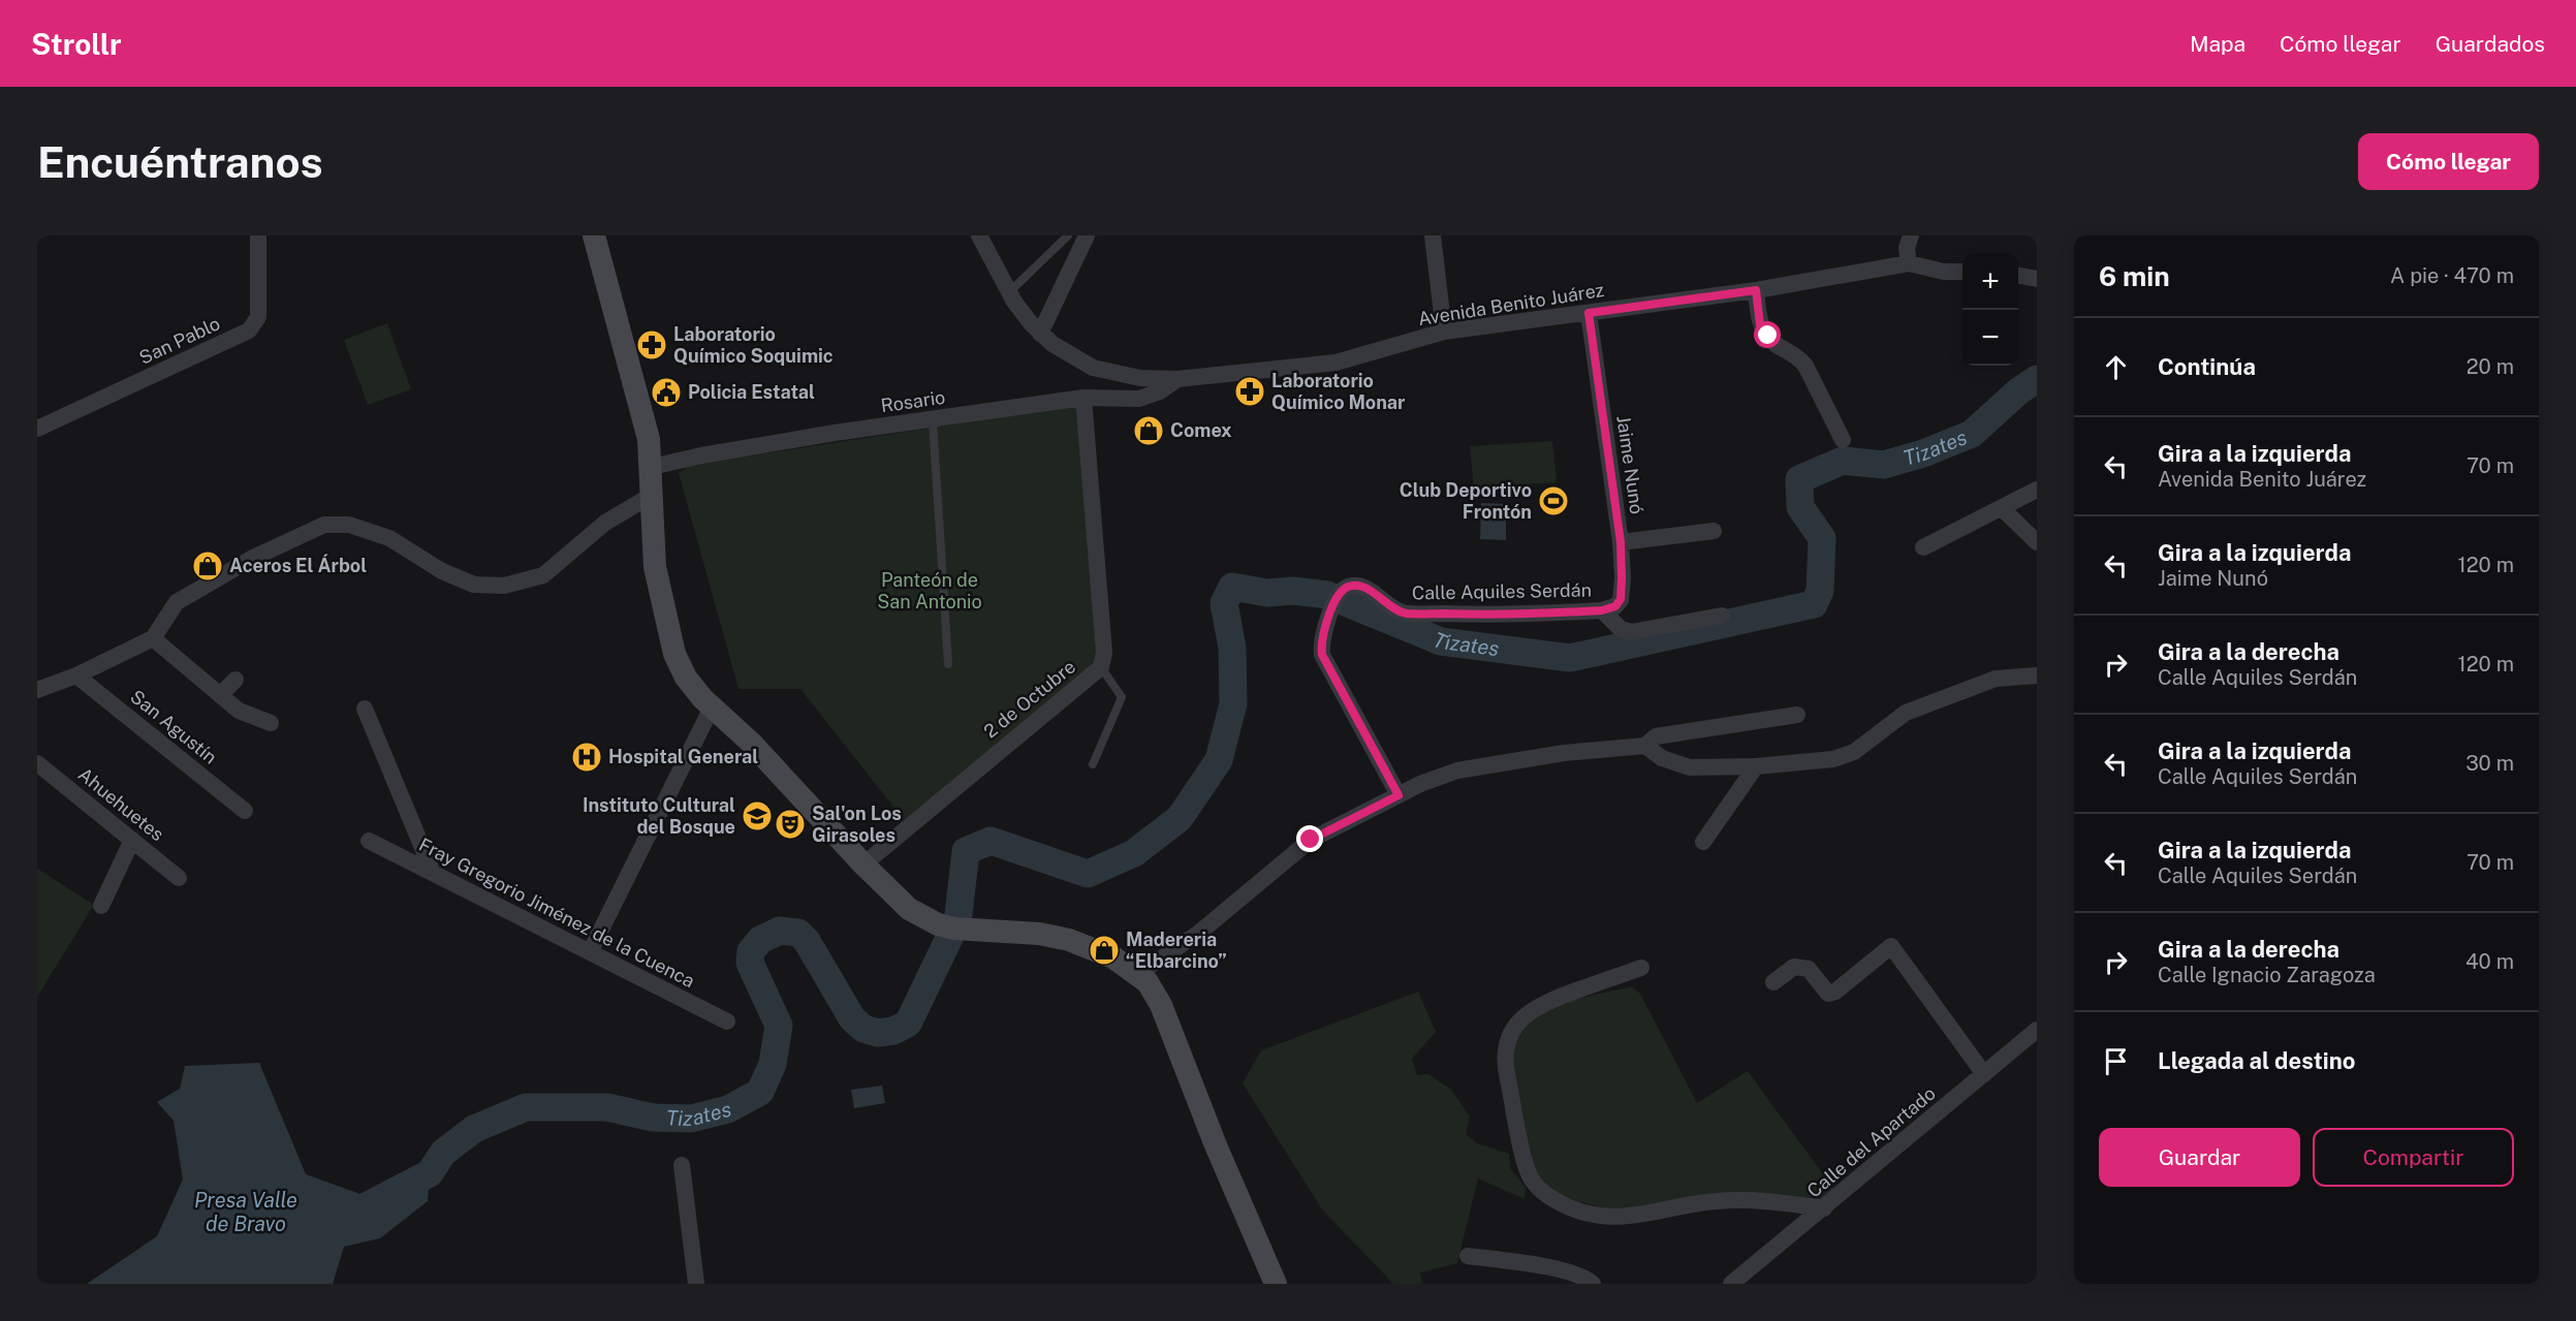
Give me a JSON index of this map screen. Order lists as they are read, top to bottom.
{
  "streets": {
    "street": [
      "Avenida Benito Juárez",
      "San Pablo",
      "Rosario",
      "Jaime Nunó",
      "Calle Aquiles Serdán",
      "2 de Octubre",
      "San Agustín",
      "Ahuehuetes",
      "Fray Gregorio Jiménez de la Cuenca",
      "Calle del Apartado"
    ]
  },
  "crossings": [
    ["Avenida Benito Juárez", "Rosario"],
    ["Avenida Benito Juárez", "Jaime Nunó"],
    ["Rosario", "2 de Octubre"],
    ["Jaime Nunó", "Calle Aquiles Serdán"]
  ],
  "water": ["Tizates", "Presa Valle de Bravo"],
  "parks": ["Panteón de San Antonio"],
  "places": {
    "pharmacy": ["Laboratorio Químico Soquimic", "Laboratorio Químico Monar"],
    "public building": ["Policia Estatal"],
    "shop": ["Comex", "Aceros El Árbol", "Madereria “Elbarcino”"],
    "sports": ["Club Deportivo Frontón"],
    "hospital": ["Hospital General"],
    "school or university": ["Instituto Cultural del Bosque"],
    "theatre": ["Sal'on Los Girasoles"]
  },
  "page": {
    "header": "Strollr",
    "nav": ["Mapa", "Cómo llegar", "Guardados"],
    "buttons": [
      "Cómo llegar",
      ["Guardar", "Compartir"]
    ],
    "title": "Encuéntranos",
    "heading": ["6 min", "A pie · 470 m"],
    "map_buttons": ["+", "−"],
    "list": [
      ["Continúa", "20 m"],
      ["Gira a la izquierda", "Avenida Benito Juárez", "70 m"],
      ["Gira a la izquierda", "Jaime Nunó", "120 m"],
      ["Gira a la derecha", "Calle Aquiles Serdán", "120 m"],
      ["Gira a la izquierda", "Calle Aquiles Serdán", "30 m"],
      ["Gira a la izquierda", "Calle Aquiles Serdán", "70 m"],
      ["Gira a la derecha", "Calle Ignacio Zaragoza", "40 m"],
      "Llegada al destino"
    ]
  }
}
